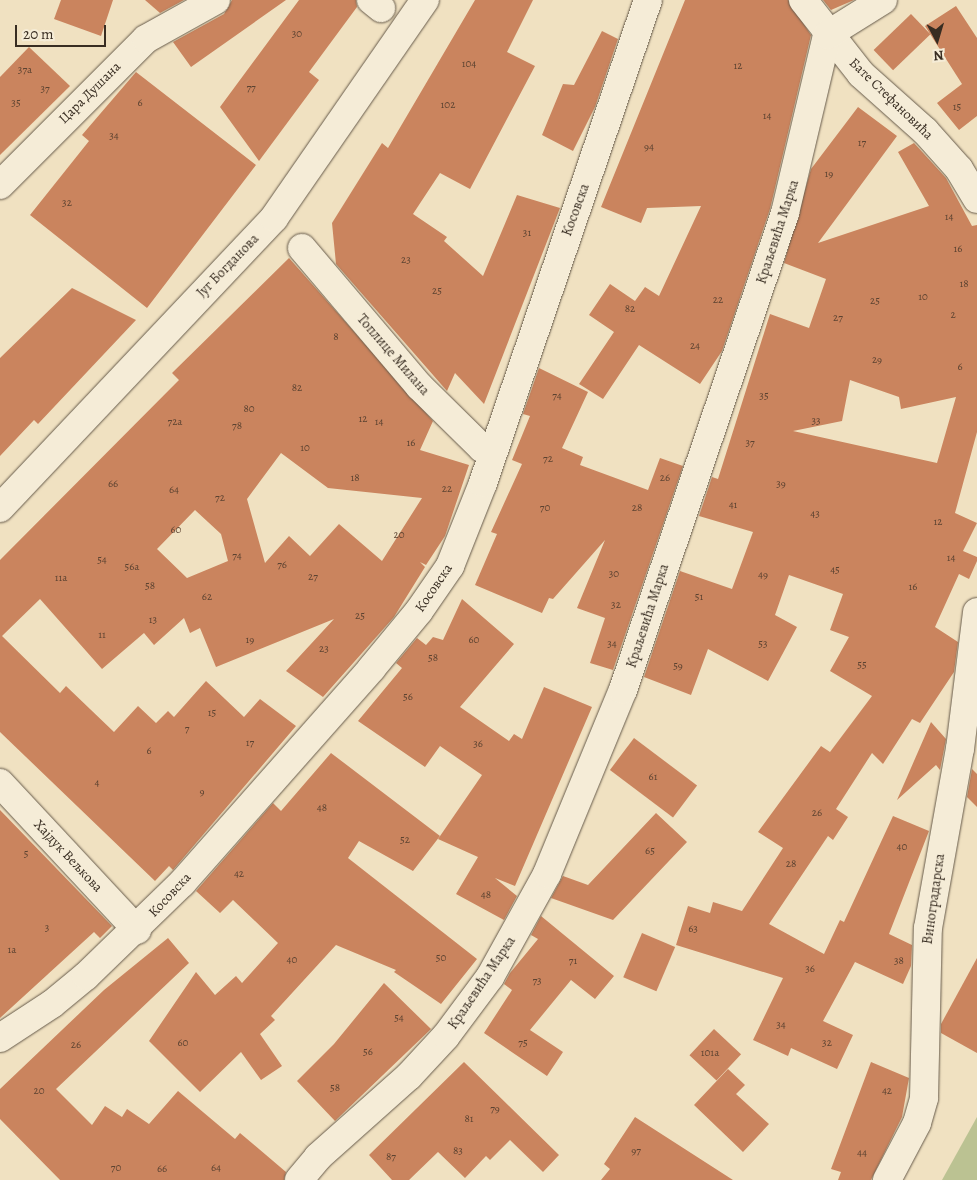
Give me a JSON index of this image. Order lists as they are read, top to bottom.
{
  "streets": {
    "street": [
      "Цара Душана",
      "Бате Стефановића",
      "Косовска",
      "Краљевића Марка",
      "Југ Богданова",
      "Топлице Милана",
      "Хајдук Вељкова",
      "Виноградарска"
    ]
  },
  "crossings": [
    ["Бате Стефановића", "Краљевића Марка"],
    ["Косовска", "Топлице Милана"],
    ["Косовска", "Хајдук Вељкова"]
  ],
  "house_numbers": [
    "30",
    "104",
    "12",
    "37a",
    "77",
    "37",
    "35",
    "6",
    "102",
    "15",
    "14",
    "34",
    "17",
    "94",
    "19",
    "32",
    "14",
    "31",
    "16",
    "23",
    "18",
    "25",
    "10",
    "22",
    "25",
    "82",
    "2",
    "27",
    "8",
    "24",
    "29",
    "6",
    "82",
    "74",
    "35",
    "80",
    "12",
    "33",
    "72a",
    "14",
    "78",
    "16",
    "37",
    "10",
    "72",
    "18",
    "26",
    "66",
    "39",
    "22",
    "64",
    "72",
    "41",
    "70",
    "28",
    "43",
    "12",
    "60",
    "20",
    "74",
    "14",
    "54",
    "76",
    "56a",
    "45",
    "30",
    "49",
    "27",
    "11a",
    "58",
    "16",
    "62",
    "51",
    "32",
    "25",
    "13",
    "11",
    "19",
    "60",
    "34",
    "53",
    "23",
    "58",
    "55",
    "59",
    "56",
    "15",
    "7",
    "17",
    "36",
    "6",
    "61",
    "4",
    "9",
    "48",
    "26",
    "52",
    "40",
    "65",
    "5",
    "28",
    "42",
    "48",
    "3",
    "63",
    "1a",
    "50",
    "40",
    "71",
    "38",
    "36",
    "73",
    "54",
    "34",
    "60",
    "75",
    "32",
    "26",
    "56",
    "101a",
    "58",
    "20",
    "42",
    "79",
    "81",
    "83",
    "97",
    "44",
    "87",
    "70",
    "64",
    "66"
  ],
  "scale_bar": "20 m",
  "north": "bottom"
}
